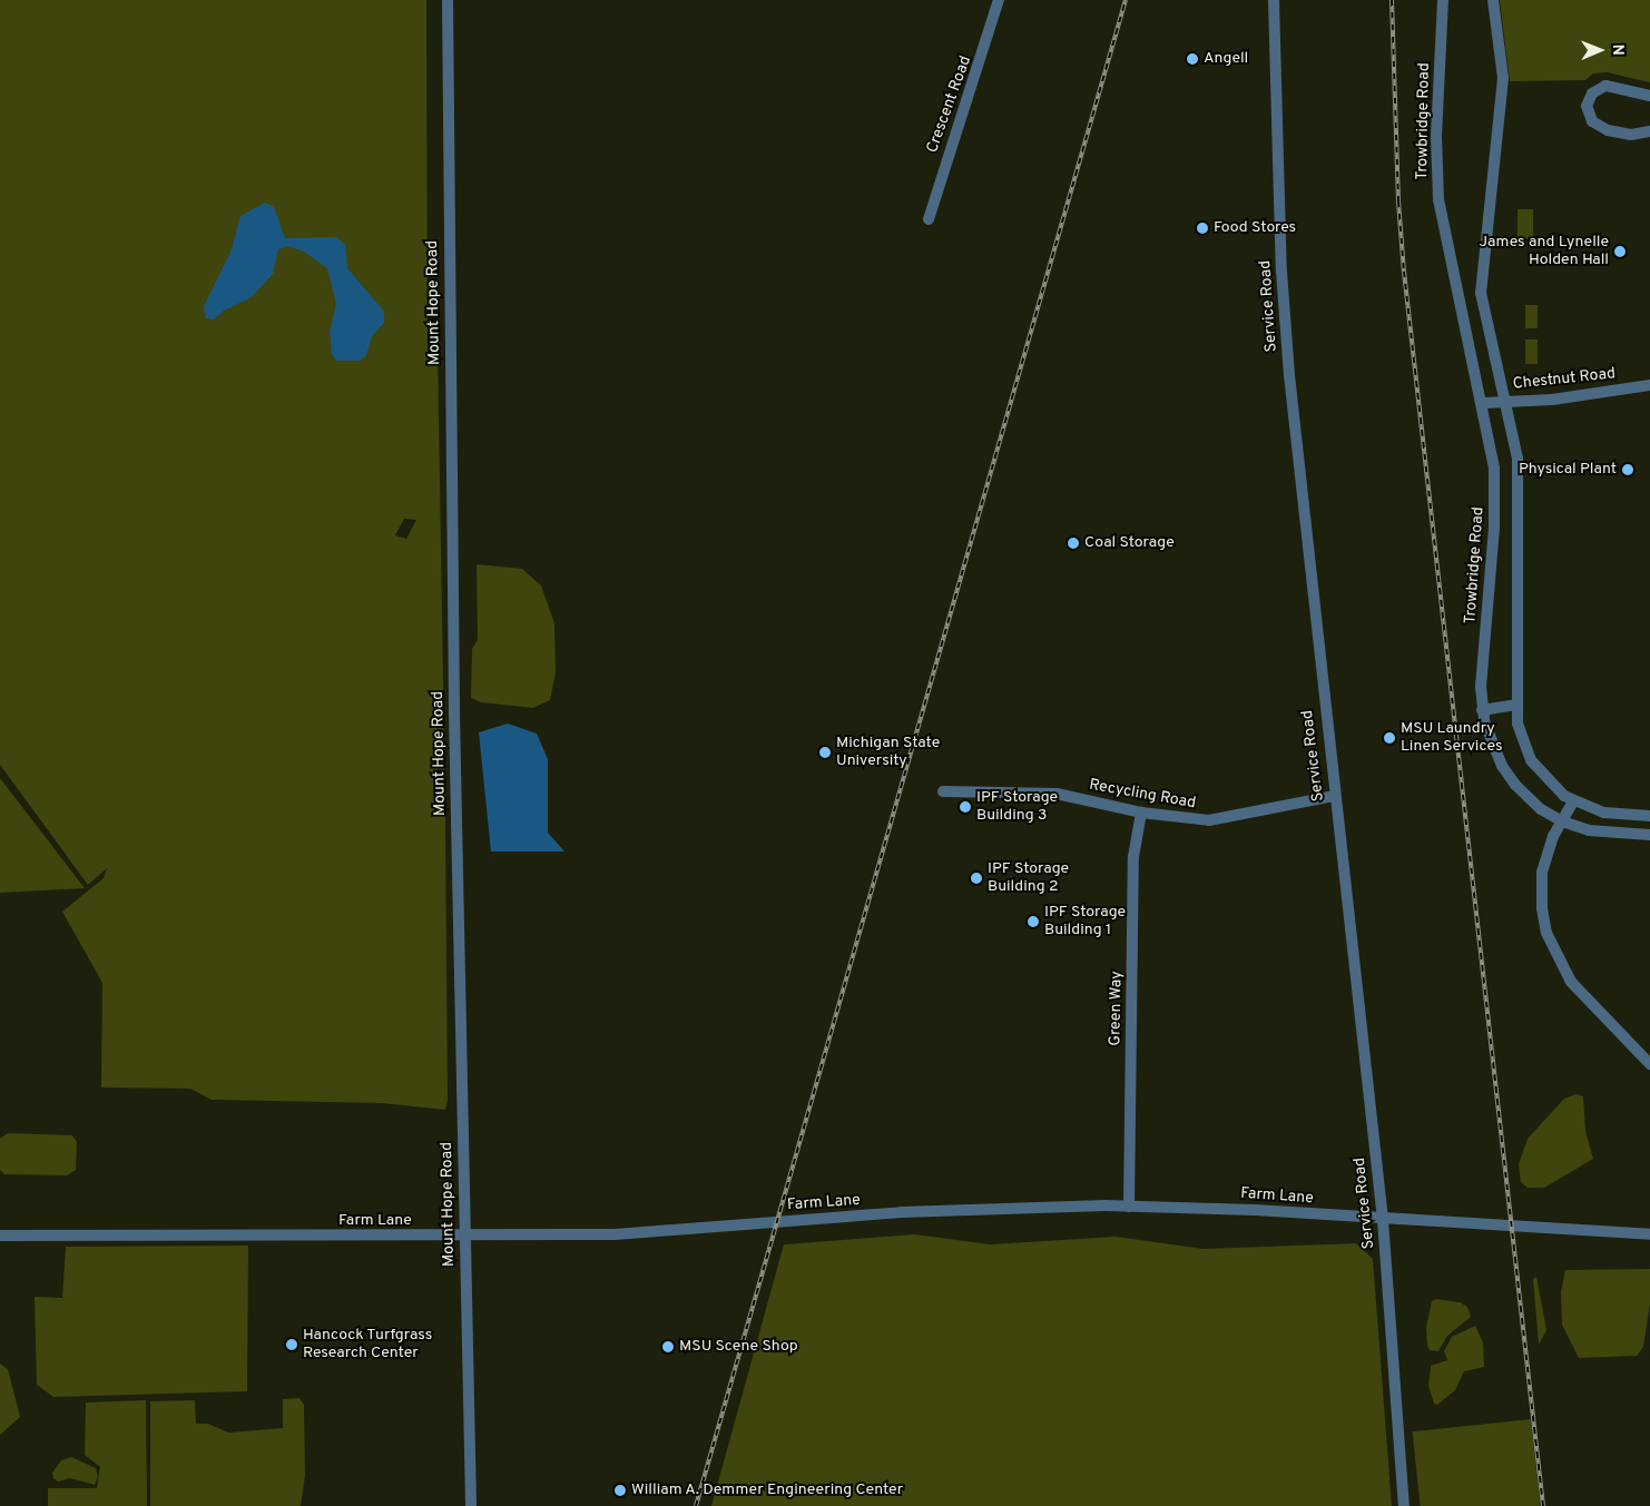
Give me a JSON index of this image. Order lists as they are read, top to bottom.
{
  "streets": {
    "street": [
      "Crescent Road",
      "Trowbridge Road",
      "Mount Hope Road",
      "Service Road",
      "Chestnut Road",
      "Recycling Road",
      "Green Way",
      "Farm Lane"
    ]
  },
  "crossings": [
    ["Trowbridge Road", "Chestnut Road"],
    ["Mount Hope Road", "Farm Lane"],
    ["Service Road", "Recycling Road"],
    ["Service Road", "Farm Lane"],
    ["Recycling Road", "Green Way"],
    ["Green Way", "Farm Lane"]
  ],
  "places": [
    "Angell",
    "Food Stores",
    "James and Lynelle Holden Hall",
    "Physical Plant",
    "Coal Storage",
    "MSU Laundry Linen Services",
    "Michigan State University",
    "IPF Storage Building 3",
    "IPF Storage Building 2",
    "IPF Storage Building 1",
    "Hancock Turfgrass Research Center",
    "MSU Scene Shop",
    "William A. Demmer Engineering Center"
  ],
  "north": "right"
}
